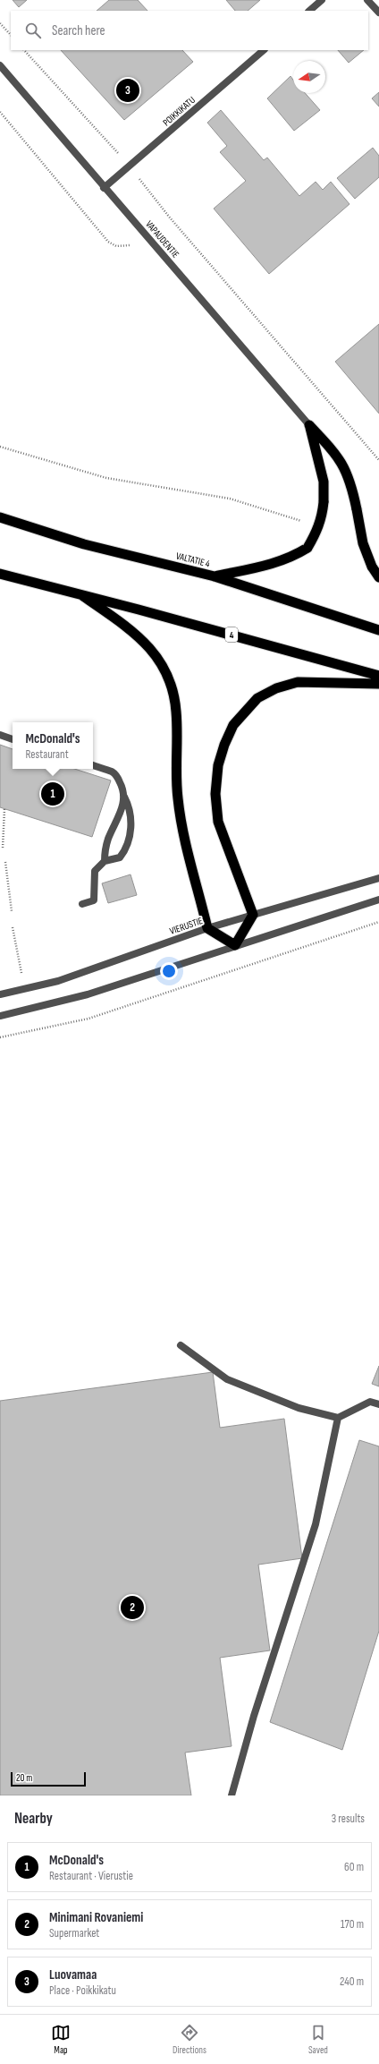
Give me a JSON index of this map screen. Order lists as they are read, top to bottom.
{
  "streets": {
    "highway": ["VALTATIE 4", "4"],
    "street": ["POIKKIKATU", "VAPAUDENTIE", "VIERUSTIE"]
  },
  "crossings": [
    ["POIKKIKATU", "VAPAUDENTIE"]
  ],
  "scale_bar": "20 m",
  "north": "left",
  "page": {
    "search": "Search here",
    "pins": ["3", "1", "2"],
    "popup": ["McDonald's", "Restaurant"],
    "scale": "20 m",
    "heading": ["Nearby", "3 results"],
    "list": [
      {
        "mark": "1",
        "name": "McDonald's",
        "note": "Restaurant · Vierustie",
        "value": "60 m"
      },
      {
        "mark": "2",
        "name": "Minimani Rovaniemi",
        "note": "Supermarket",
        "value": "170 m"
      },
      {
        "mark": "3",
        "name": "Luovamaa",
        "note": "Place · Poikkikatu",
        "value": "240 m"
      }
    ],
    "nav": ["Map", "Directions", "Saved"]
  }
}
